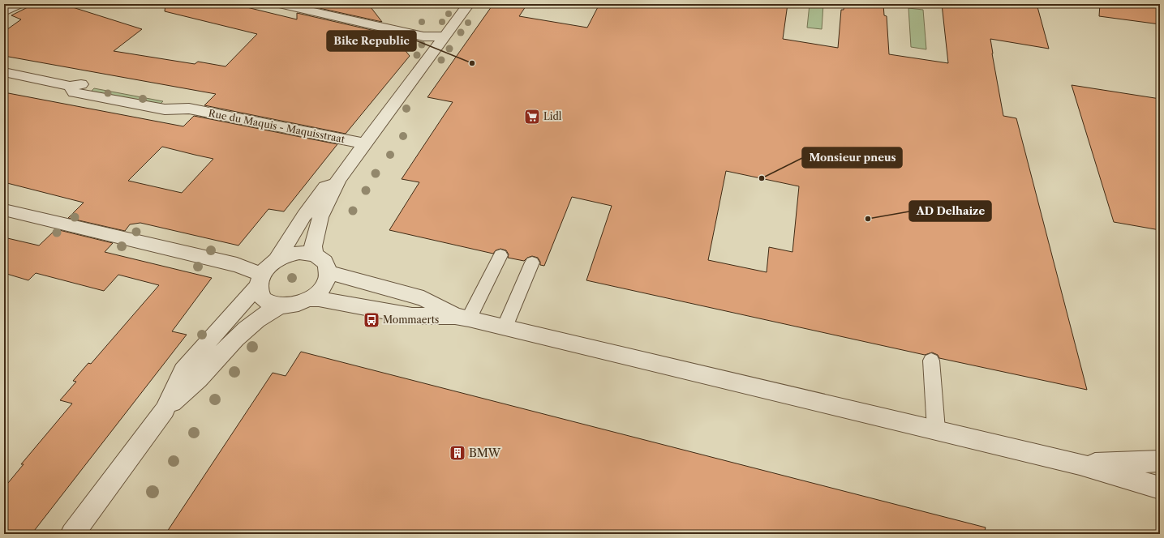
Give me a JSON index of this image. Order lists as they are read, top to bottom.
{
  "streets": {
    "street": ["Rue du Maquis - Maquisstraat"]
  },
  "places": {
    "other": ["Bike Republic", "Monsieur pneus", "AD Delhaize"],
    "supermarket": ["Lidl"],
    "bus stop": ["Mommaerts"],
    "building": ["BMW"]
  }
}
